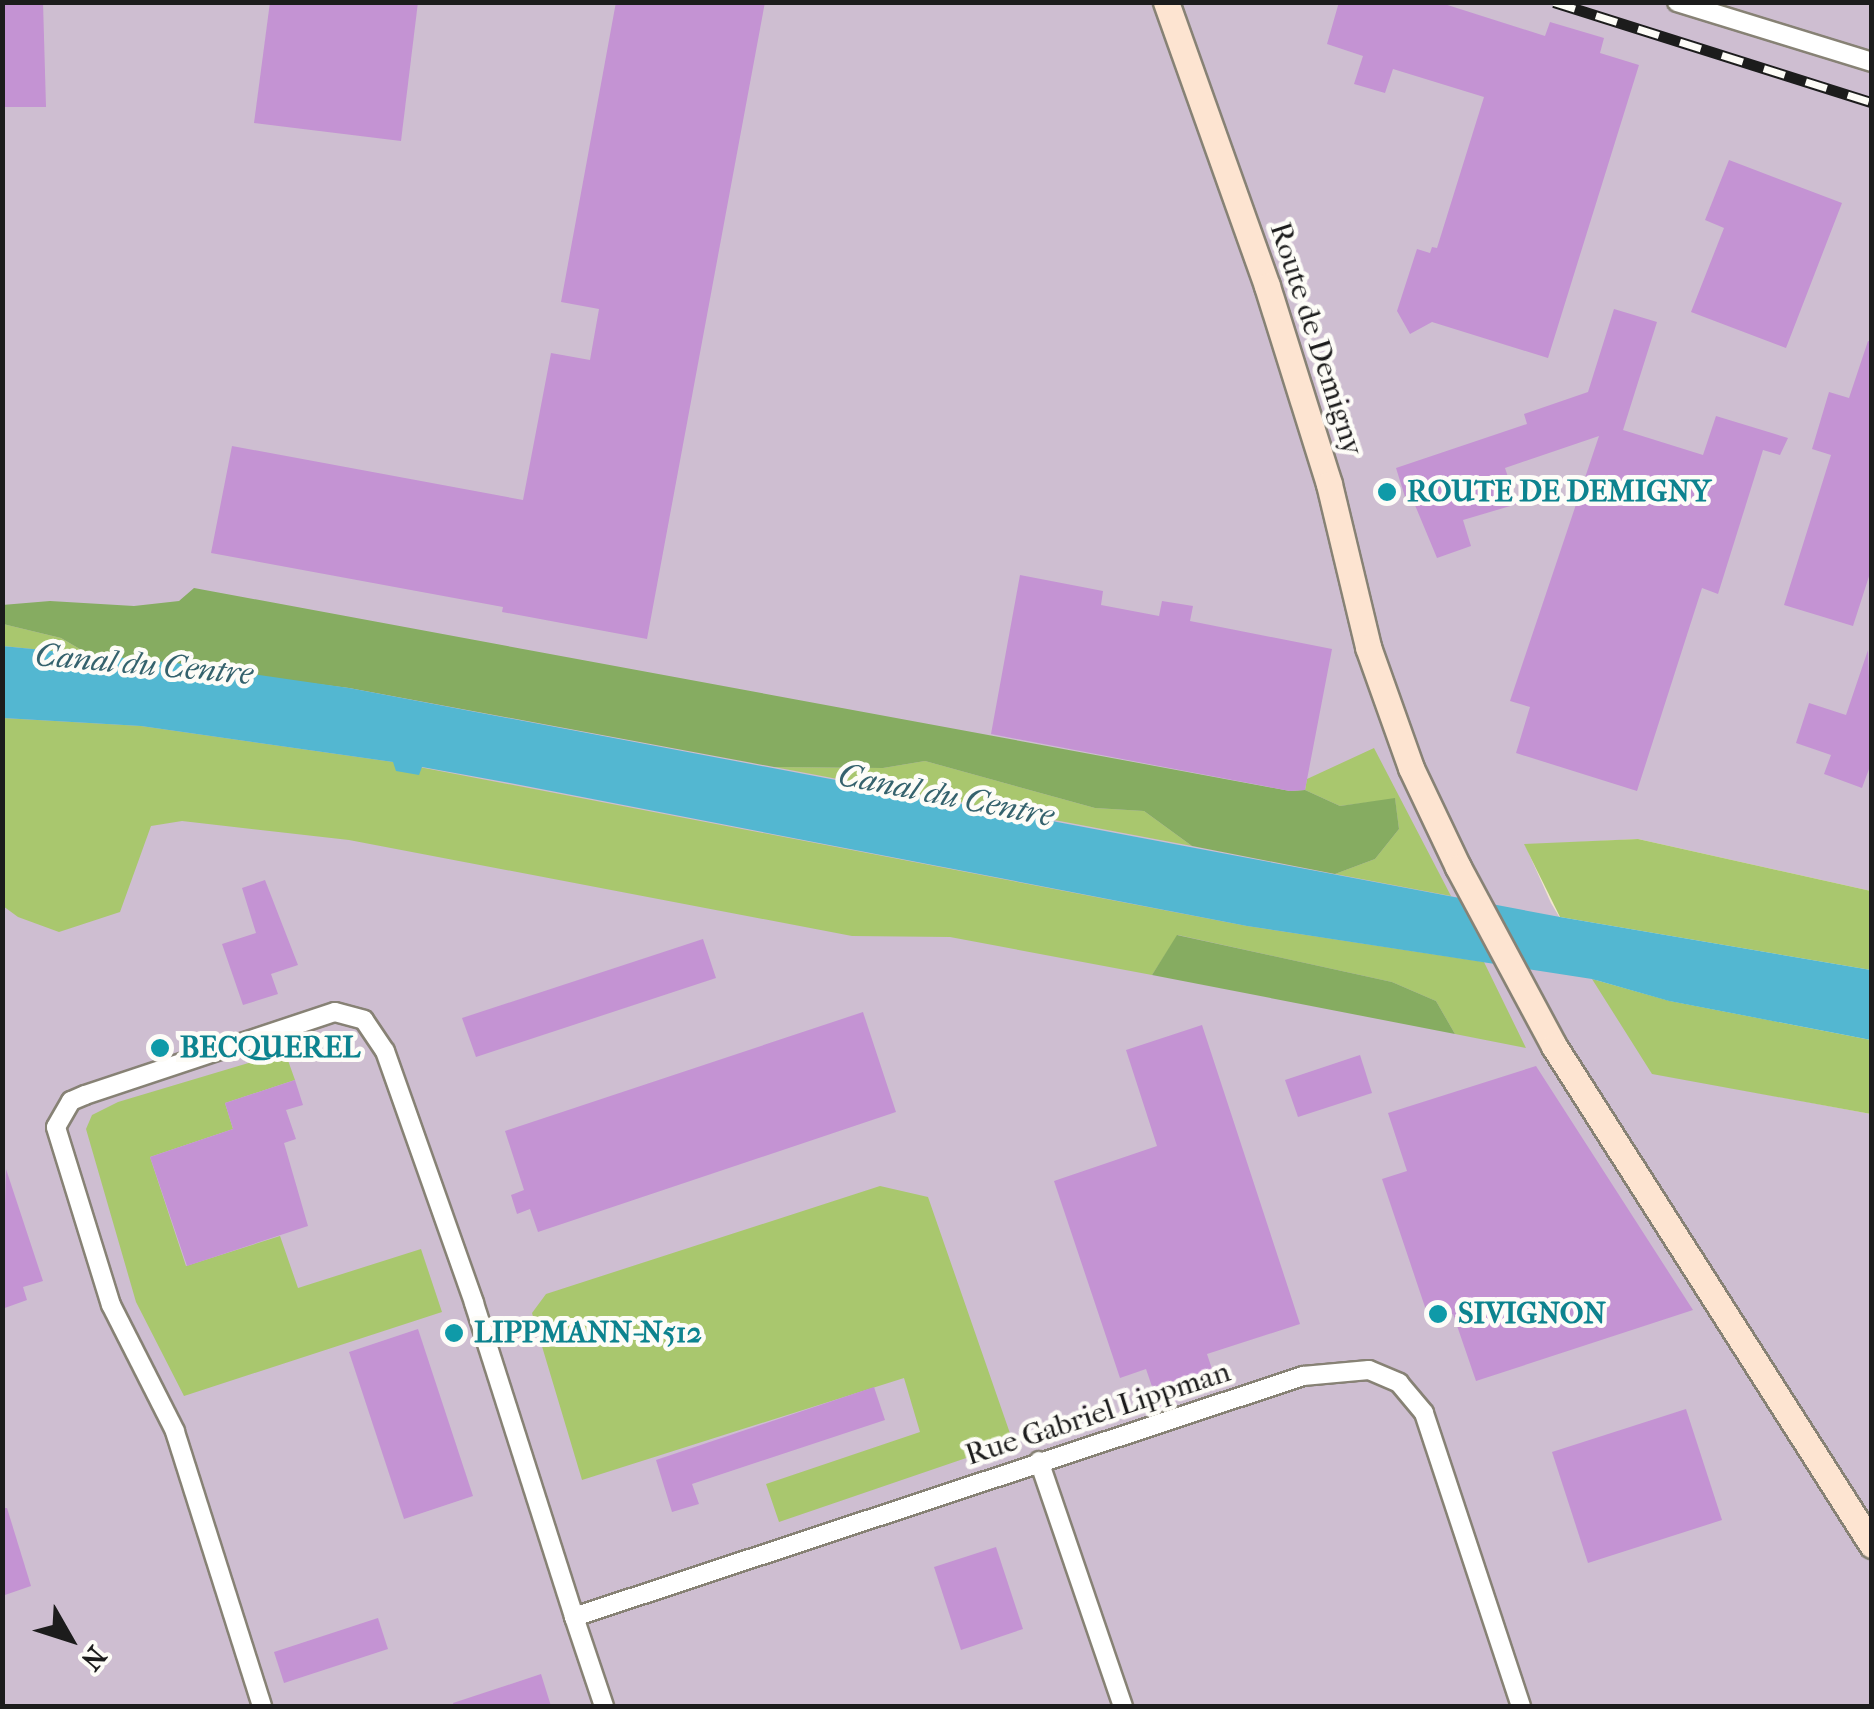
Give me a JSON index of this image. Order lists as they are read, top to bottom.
{
  "streets": {
    "main road": ["Route de Demigny"],
    "street": ["Rue Gabriel Lippman"]
  },
  "water": ["Canal du Centre"],
  "places": [
    "ROUTE DE DEMIGNY",
    "BECQUEREL",
    "SIVIGNON",
    "LIPPMANN-N512"
  ],
  "north": "bottom right"
}
